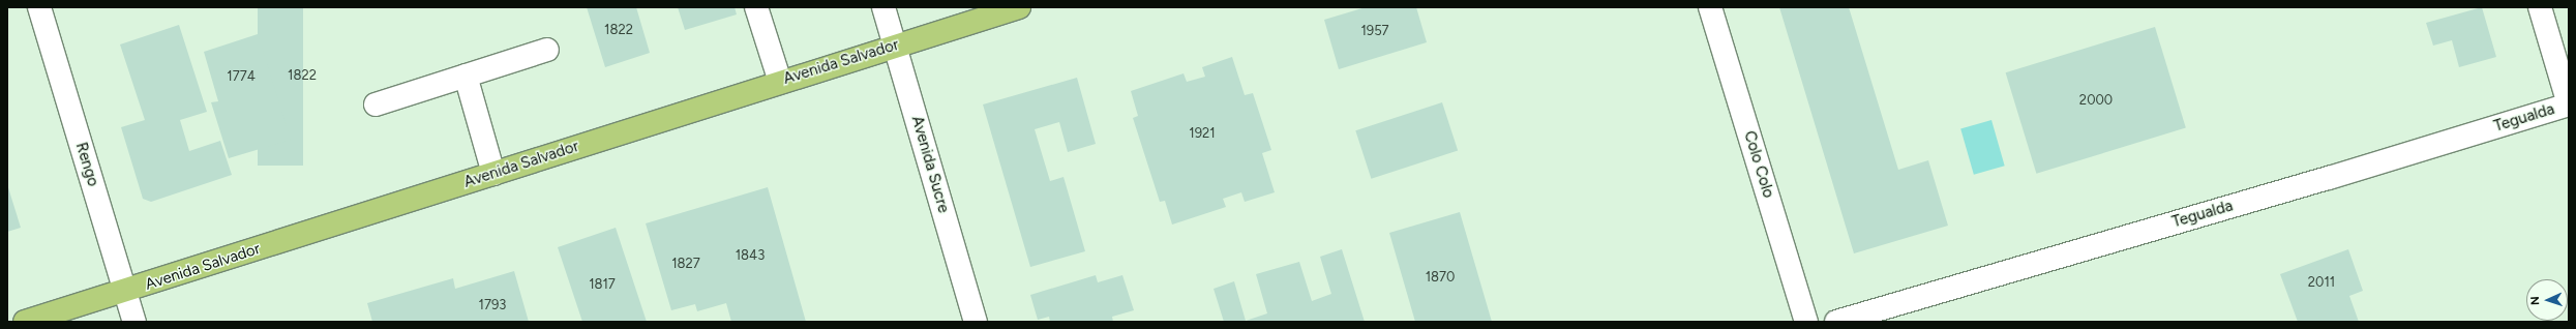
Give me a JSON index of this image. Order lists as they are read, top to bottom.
{
  "streets": {
    "main road": ["Avenida Salvador"],
    "street": [
      "Tegualda",
      "Rengo",
      "Avenida Sucre",
      "Colo Colo"
    ]
  },
  "crossings": [
    ["Avenida Salvador", "Rengo"],
    ["Avenida Salvador", "Avenida Sucre"]
  ],
  "house_numbers": [
    "1822",
    "1957",
    "1822",
    "1774",
    "2000",
    "1921",
    "1843",
    "1827",
    "1870",
    "2011",
    "1817",
    "1793"
  ],
  "north": "left"
}
